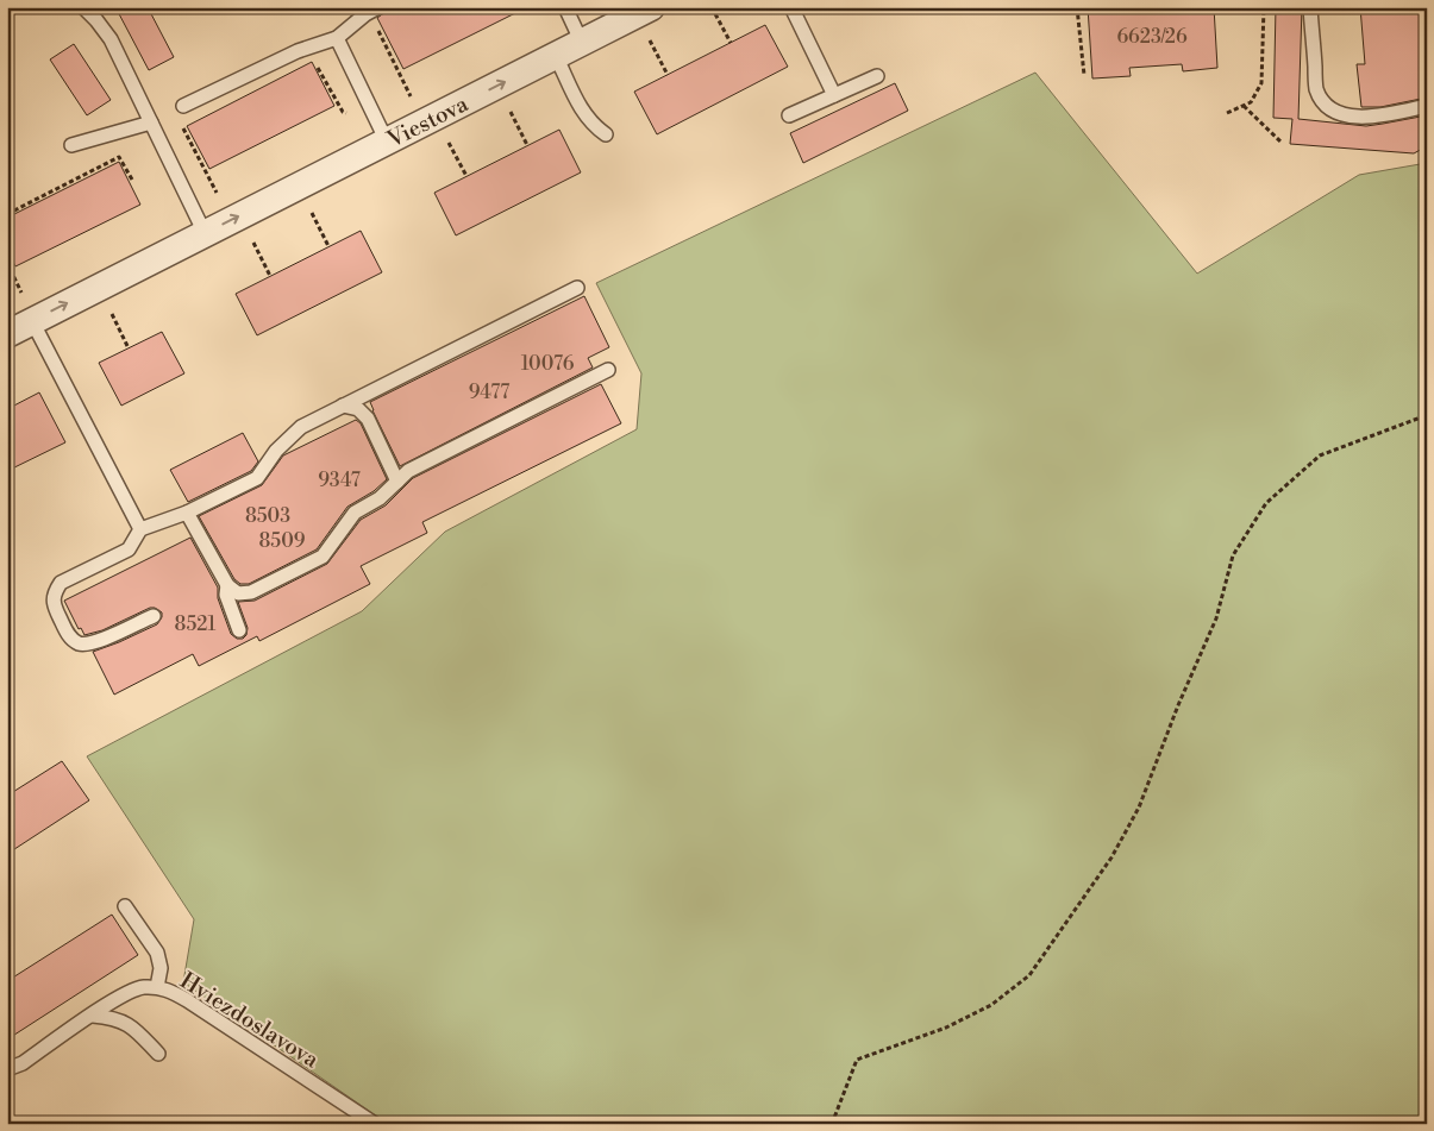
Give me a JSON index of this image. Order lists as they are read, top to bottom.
{
  "streets": {
    "street": ["Viestova"],
    "lane": ["Hviezdoslavova"]
  },
  "one_way": ["Viestova"],
  "house_numbers": [
    "6623/26",
    "10076",
    "9477",
    "9347",
    "8503",
    "8509",
    "8521"
  ]
}
